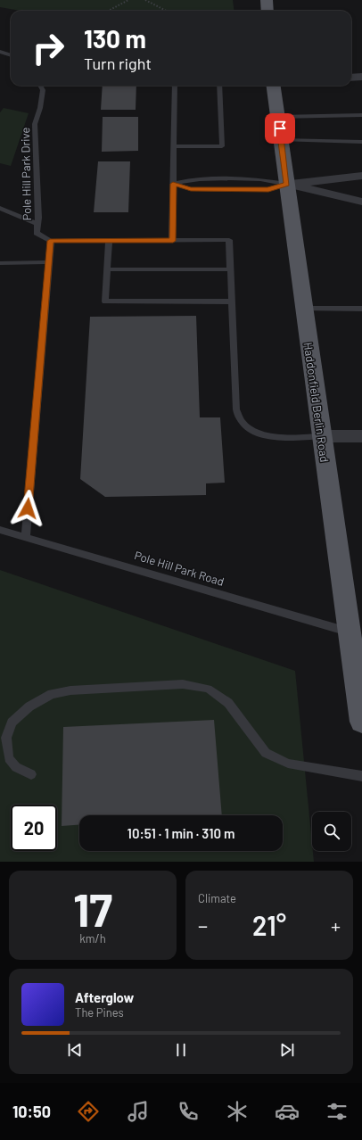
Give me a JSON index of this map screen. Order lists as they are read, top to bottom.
{
  "streets": {
    "main road": ["Haddonfield Berlin Road"],
    "lane": ["Pole Hill Park Drive", "Pole Hill Park Road"]
  },
  "crossings": [
    ["Haddonfield Berlin Road", "Pole Hill Park Road"]
  ],
  "page": {
    "turn": ["130 m", "Turn right"],
    "limit": "20",
    "trip": "10:51 · 1 min · 310 m",
    "tile": [
      ["17", "km/h"],
      "Climate"
    ],
    "heat": ["−", "21°", "+"],
    "song": ["Afterglow", "The Pines"],
    "tabs": "10:50"
  }
}
